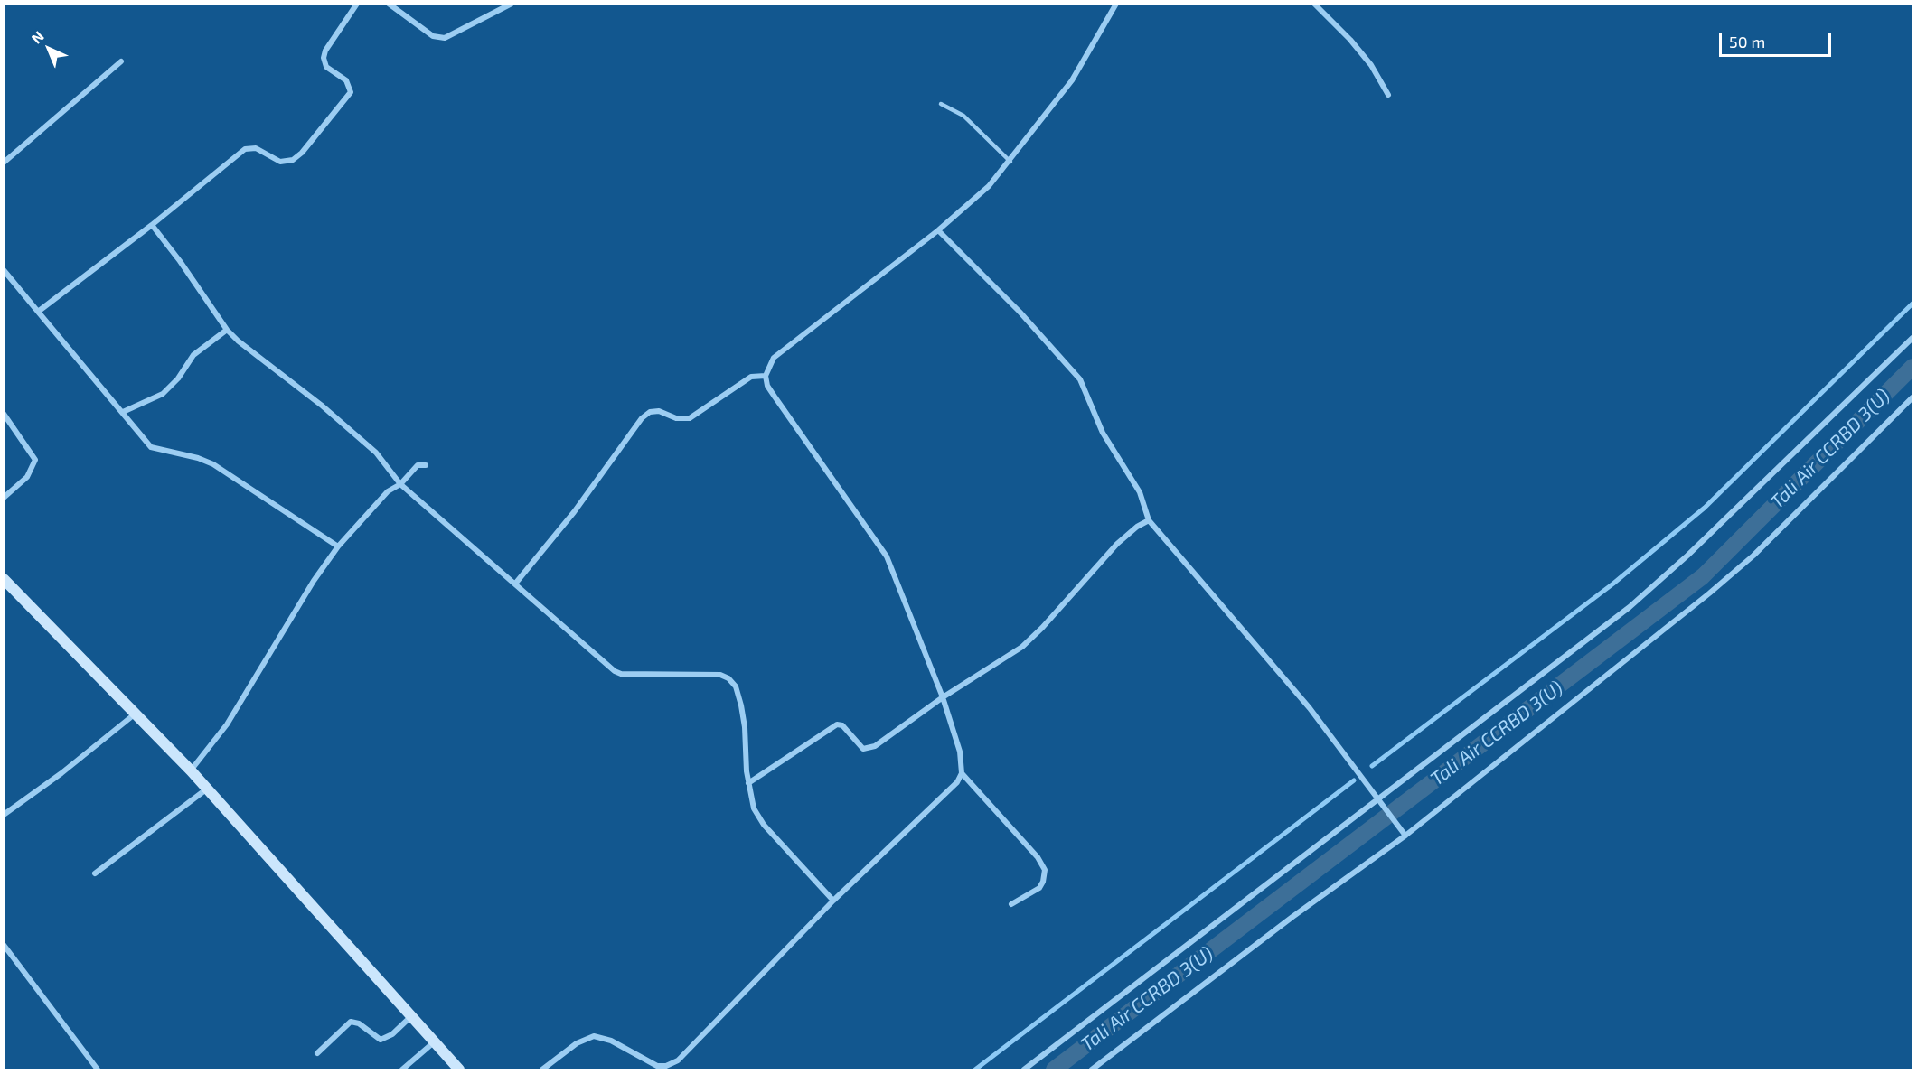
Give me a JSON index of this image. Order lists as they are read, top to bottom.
{
  "water": ["Tali Air CCRBD 3(U)"],
  "scale_bar": "50 m",
  "north": "top left"
}
